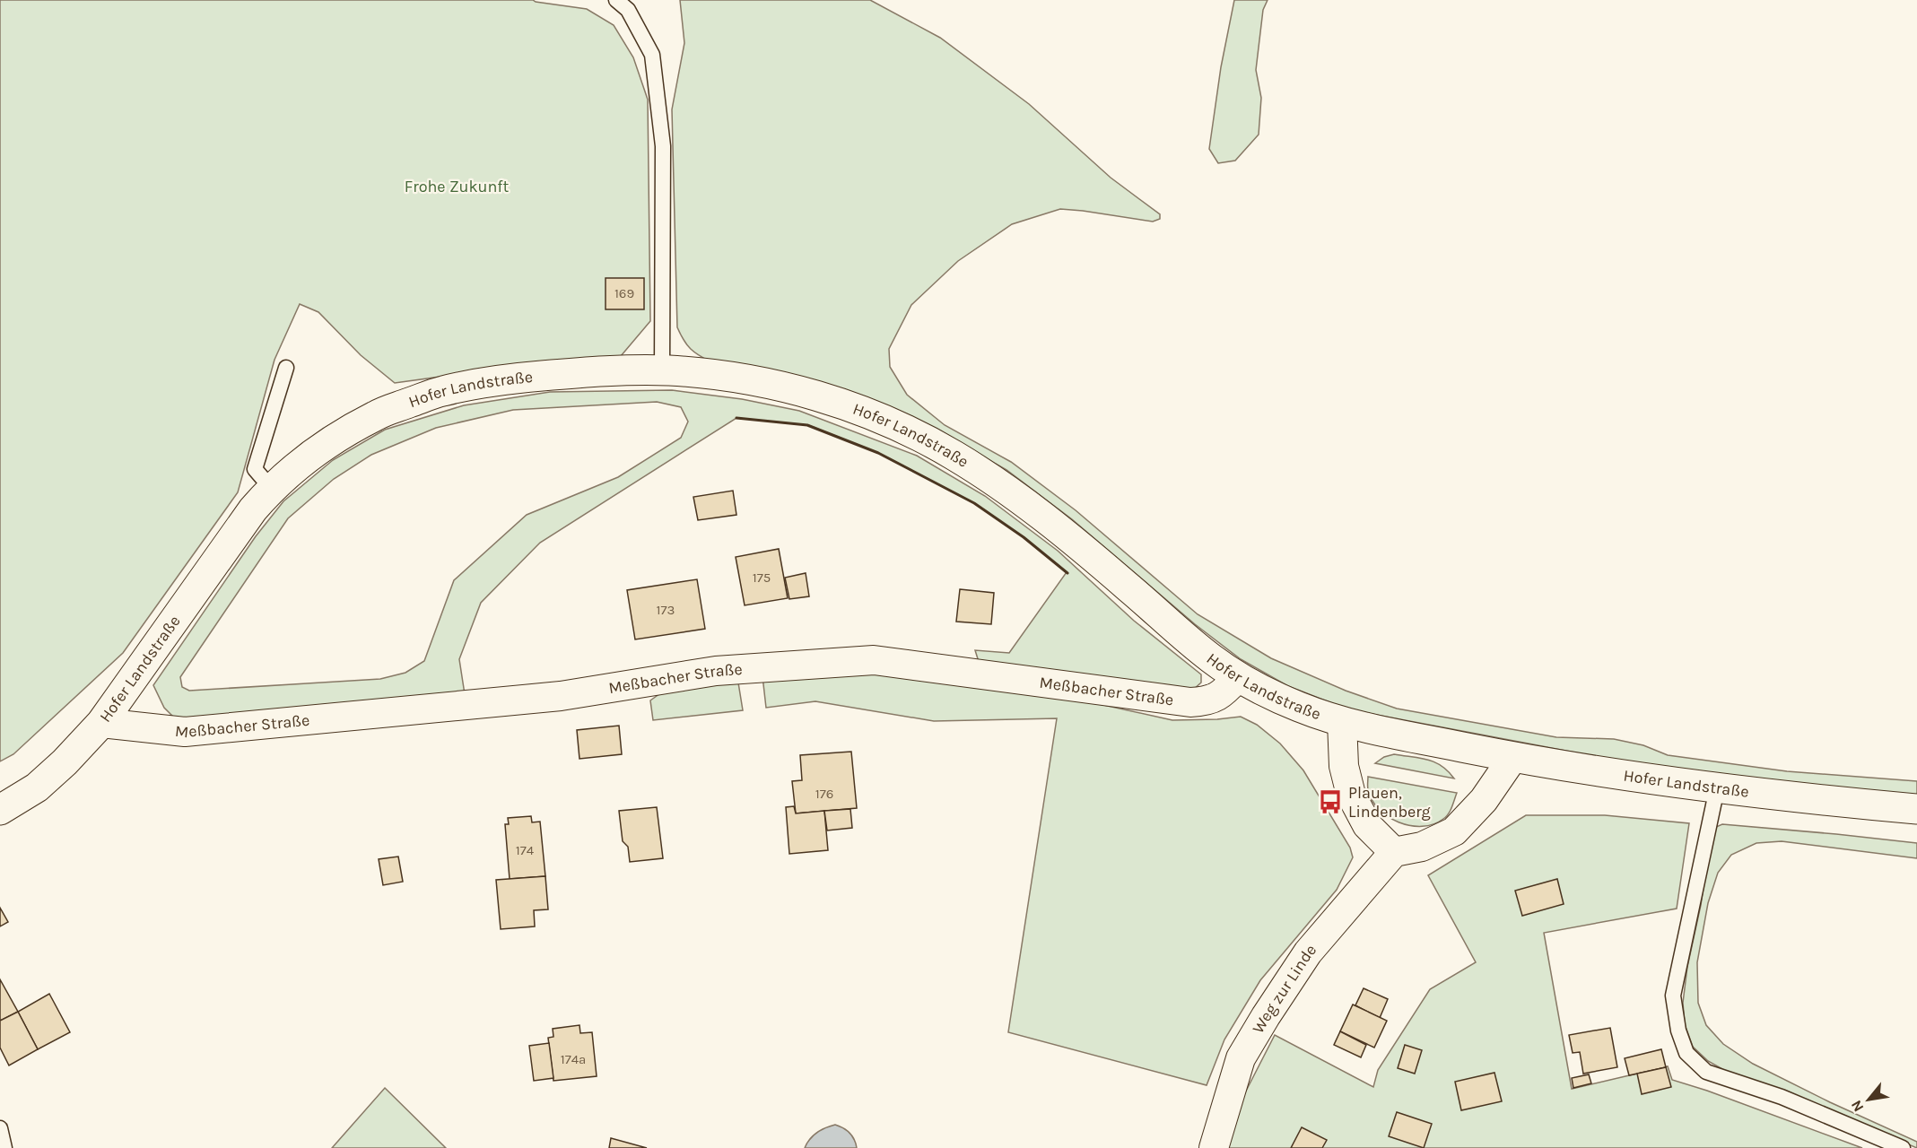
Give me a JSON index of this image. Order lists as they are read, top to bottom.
{
  "streets": {
    "main road": ["Hofer Landstraße"],
    "street": ["Meßbacher Straße", "Weg zur Linde"]
  },
  "crossings": [
    ["Hofer Landstraße", "Meßbacher Straße"]
  ],
  "parks": ["Frohe Zukunft"],
  "places": {
    "bus stop": ["Plauen, Lindenberg"]
  },
  "house_numbers": [
    "169",
    "175",
    "173",
    "176",
    "174",
    "174a"
  ],
  "north": "bottom left"
}
